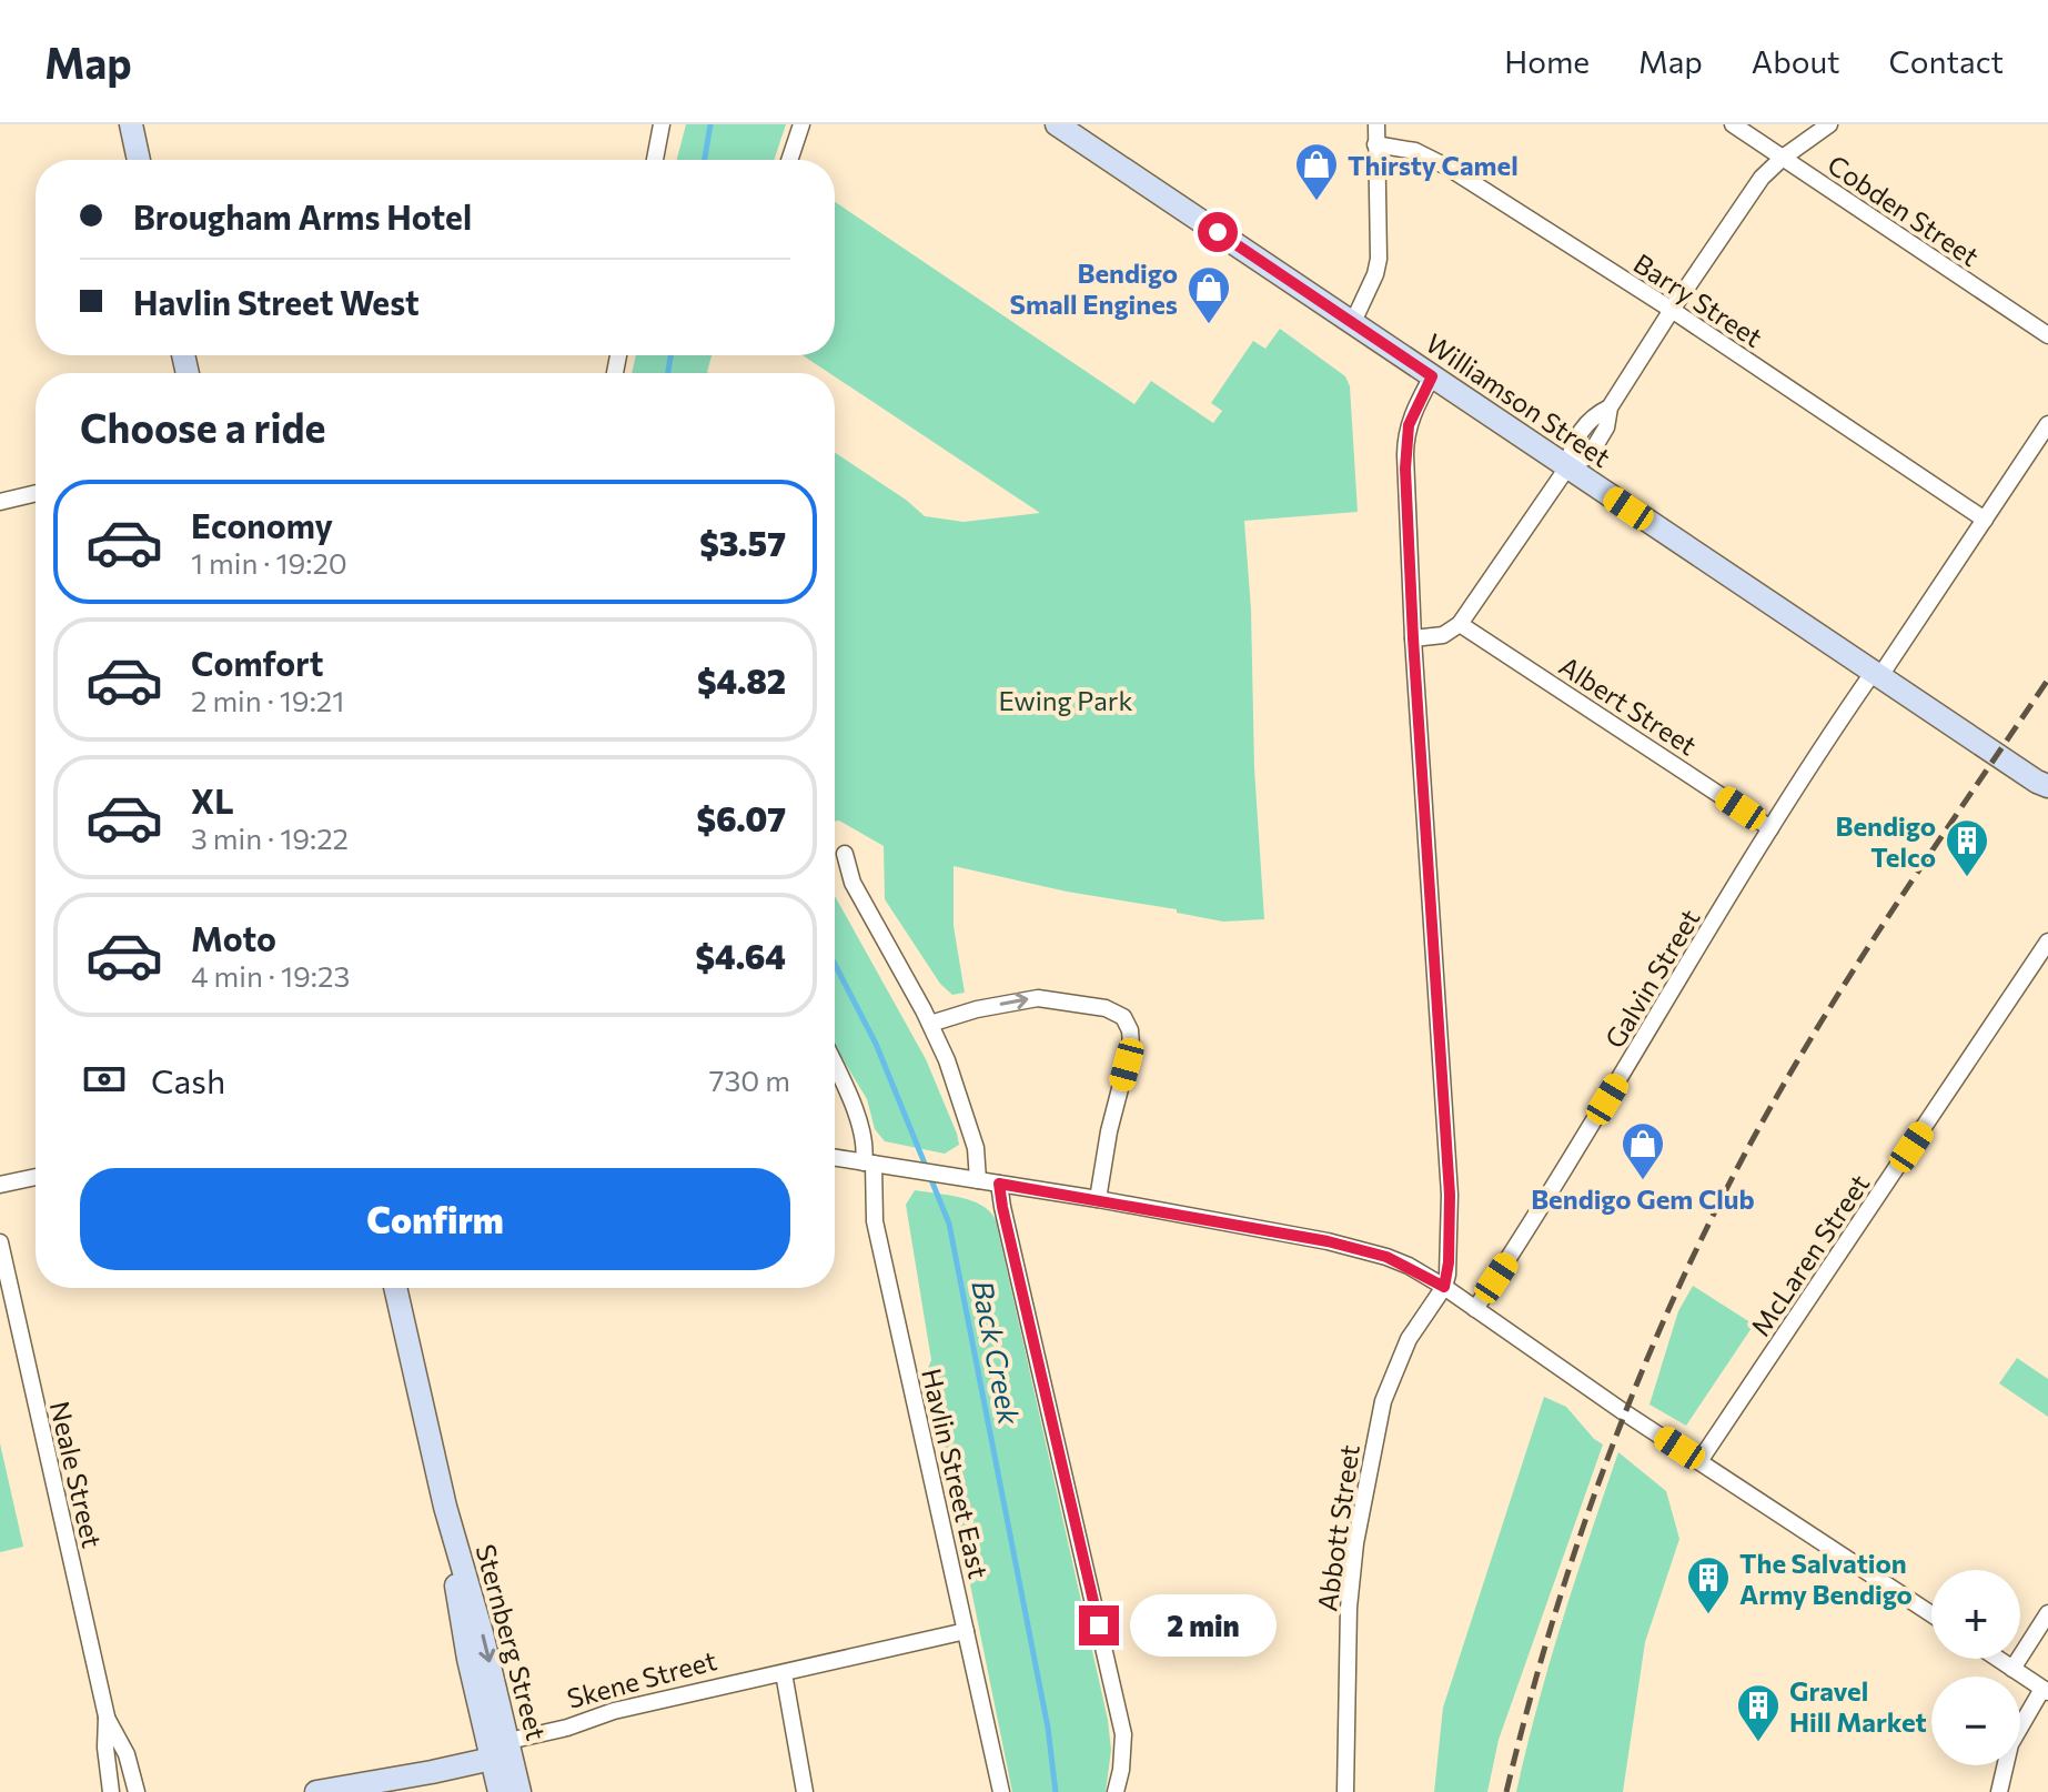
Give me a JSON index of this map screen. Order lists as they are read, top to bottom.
{
  "streets": {
    "street": [
      "Cobden Street",
      "Barry Street",
      "Williamson Street",
      "Albert Street",
      "Galvin Street",
      "McLaren Street",
      "Havlin Street East",
      "Neale Street",
      "Abbott Street",
      "Sternberg Street",
      "Skene Street"
    ]
  },
  "crossings": [
    ["Barry Street", "Galvin Street"],
    ["Williamson Street", "Galvin Street"],
    ["Albert Street", "Galvin Street"],
    ["Havlin Street East", "Skene Street"],
    ["Sternberg Street", "Skene Street"]
  ],
  "water": ["Back Creek"],
  "parks": ["Ewing Park"],
  "places": {
    "shop": ["Thirsty Camel", "Bendigo Small Engines", "Bendigo Gem Club"],
    "building": ["Bendigo Telco", "The Salvation Army Bendigo", "Gravel Hill Market"]
  },
  "page": {
    "header": "Map",
    "nav": [
      "Home",
      "Map",
      "About",
      "Contact"
    ],
    "banner": ["Brougham Arms Hotel", "Havlin Street West"],
    "heading": "Choose a ride",
    "list": [
      {
        "name": "Economy",
        "note": "1 min · 19:20",
        "value": "$3.57"
      },
      {
        "name": "Comfort",
        "note": "2 min · 19:21",
        "value": "$4.82"
      },
      {
        "name": "XL",
        "note": "3 min · 19:22",
        "value": "$6.07"
      },
      {
        "name": "Moto",
        "note": "4 min · 19:23",
        "value": "$4.64"
      }
    ],
    "pay": ["Cash", "730 m"],
    "buttons": "Confirm",
    "map_buttons": ["+", "−"],
    "bubble": "2 min"
  }
}
